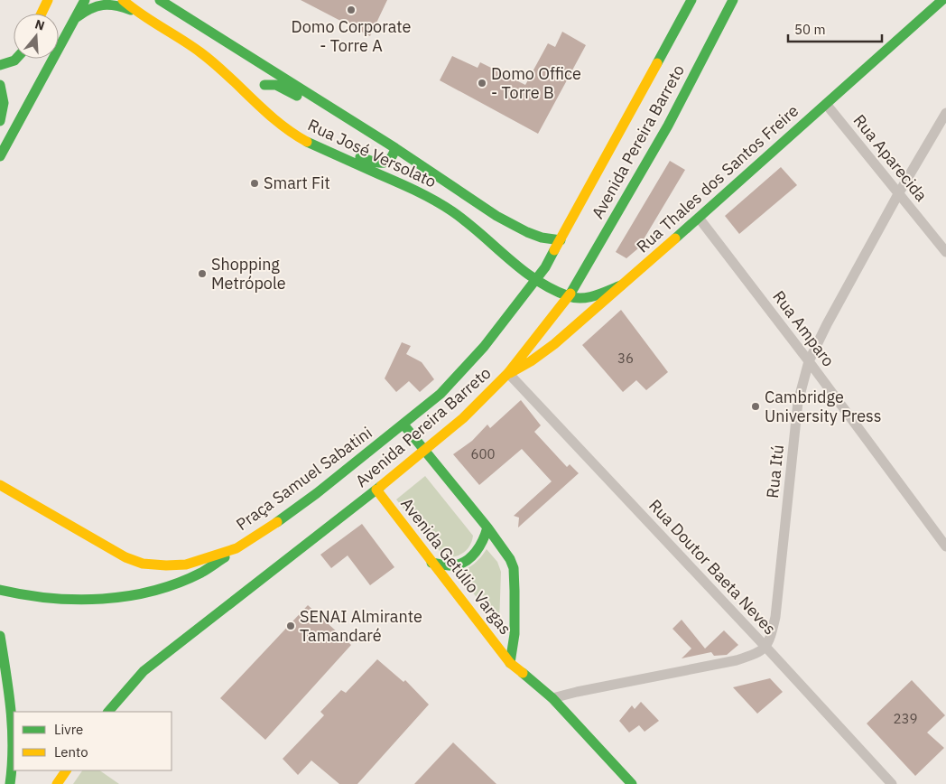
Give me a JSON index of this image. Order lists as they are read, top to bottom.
{
  "streets": {
    "main road": [
      "Avenida Pereira Barreto",
      "Rua José Versolato",
      "Rua Thales dos Santos Freire",
      "Praça Samuel Sabatini",
      "Avenida Getúlio Vargas"
    ],
    "street": [
      "Rua Aparecida",
      "Rua Amparo",
      "Rua Itú",
      "Rua Doutor Baeta Neves"
    ]
  },
  "crossings": [
    ["Avenida Pereira Barreto", "Rua José Versolato"],
    ["Avenida Pereira Barreto", "Rua Thales dos Santos Freire"],
    ["Avenida Pereira Barreto", "Praça Samuel Sabatini"],
    ["Avenida Pereira Barreto", "Avenida Getúlio Vargas"],
    ["Avenida Pereira Barreto", "Rua Doutor Baeta Neves"],
    ["Rua José Versolato", "Rua Thales dos Santos Freire"],
    ["Rua Aparecida", "Rua Thales dos Santos Freire"],
    ["Rua Aparecida", "Rua Itú"],
    ["Rua Thales dos Santos Freire", "Rua Amparo"],
    ["Rua Thales dos Santos Freire", "Rua Doutor Baeta Neves"],
    ["Rua Amparo", "Rua Itú"],
    ["Rua Itú", "Rua Doutor Baeta Neves"],
    ["Praça Samuel Sabatini", "Avenida Getúlio Vargas"]
  ],
  "places": [
    "Domo Corporate - Torre A",
    "Domo Office - Torre B",
    "Smart Fit",
    "Shopping Metrópole",
    "Cambridge University Press",
    "SENAI Almirante Tamandaré"
  ],
  "house_numbers": ["36", "600", "239"],
  "legend": ["Livre", "Lento"],
  "scale_bar": "50 m",
  "north": "top"
}
